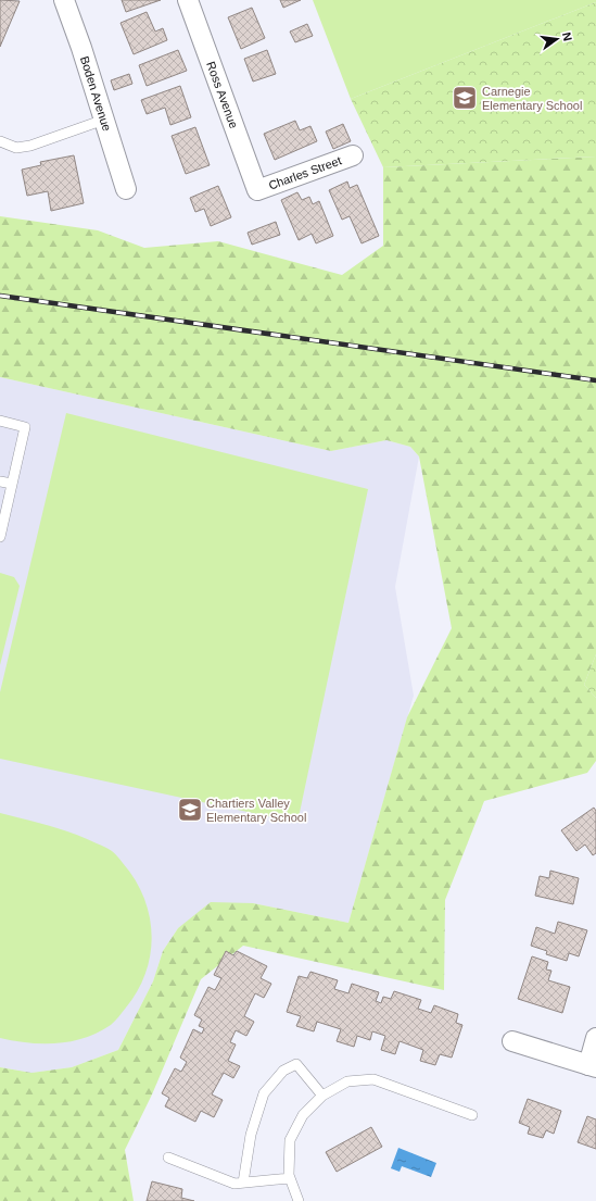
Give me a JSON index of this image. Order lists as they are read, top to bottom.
{
  "streets": {
    "street": ["Boden Avenue", "Ross Avenue", "Charles Street"]
  },
  "crossings": [
    ["Ross Avenue", "Charles Street"]
  ],
  "places": {
    "school or university": ["Carnegie Elementary School", "Chartiers Valley Elementary School"]
  },
  "north": "right"
}
